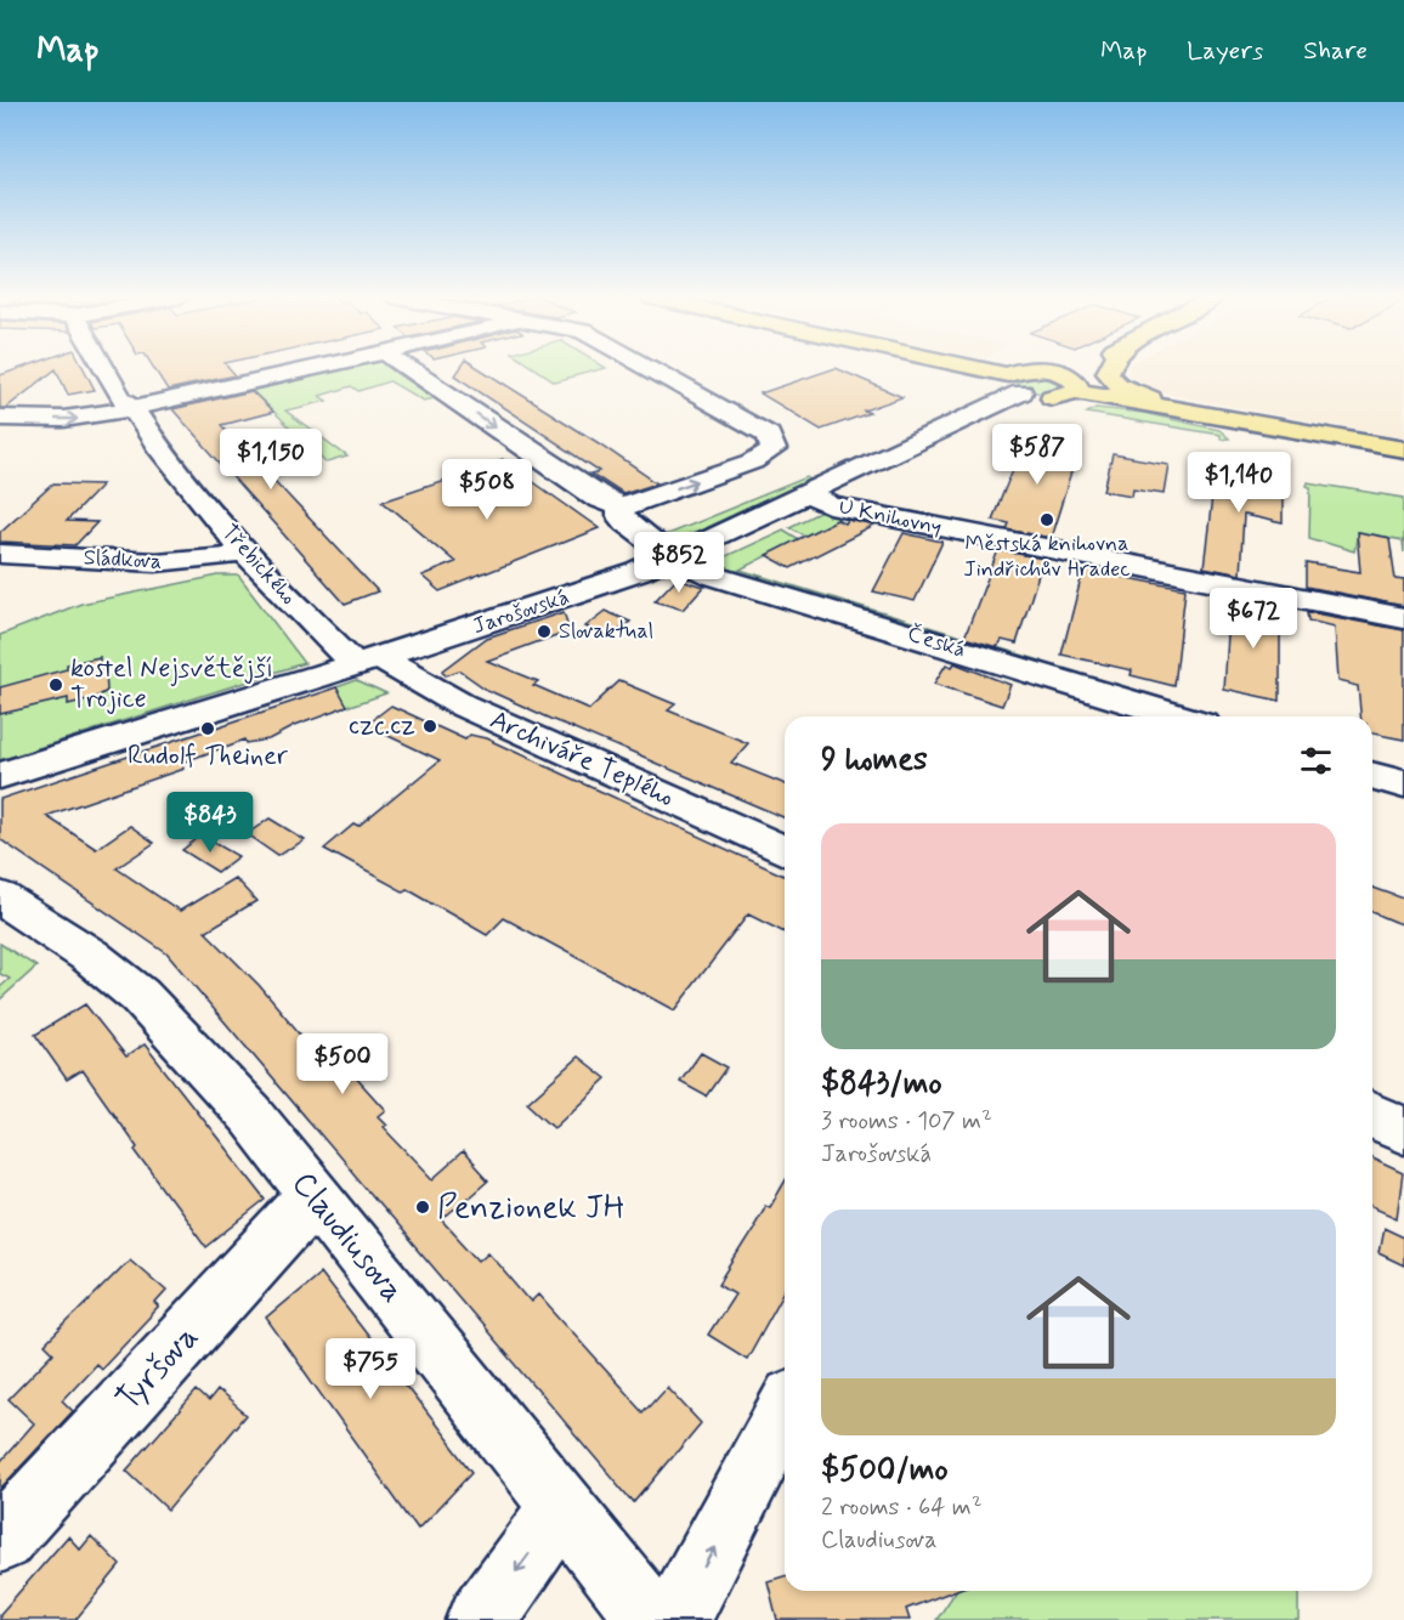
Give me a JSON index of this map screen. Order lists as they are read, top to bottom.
{
  "streets": {
    "street": [
      "U Knihovny",
      "Sládkova",
      "Třebického",
      "Jarošovská",
      "Česká",
      "Archiváře Teplého",
      "Claudiusova",
      "Tyršova"
    ]
  },
  "crossings": [
    ["U Knihovny", "Jarošovská"],
    ["Sládkova", "Třebického"],
    ["Třebického", "Jarošovská"],
    ["Třebického", "Archiváře Teplého"],
    ["Jarošovská", "Česká"],
    ["Jarošovská", "Archiváře Teplého"],
    ["Claudiusova", "Tyršova"]
  ],
  "places": [
    "Městská knihovna Jindřichův Hradec",
    "Slovaktual",
    "kostel Nejsvětější Trojice",
    "czc.cz",
    "Rudolf Theiner",
    "Penzionek JH"
  ],
  "page": {
    "header": "Map",
    "nav": ["Map", "Layers", "Share"],
    "price": [
      "$587",
      "$1,150",
      "$1,140",
      "$508",
      "$852",
      "$672",
      "$843",
      "$500",
      "$755"
    ],
    "heading": "9 homes",
    "list": [
      {
        "name": "$843/mo",
        "note": "3 rooms · 107 m² · Jarošovská"
      },
      {
        "name": "$500/mo",
        "note": "2 rooms · 64 m² · Claudiusova"
      }
    ]
  }
}
